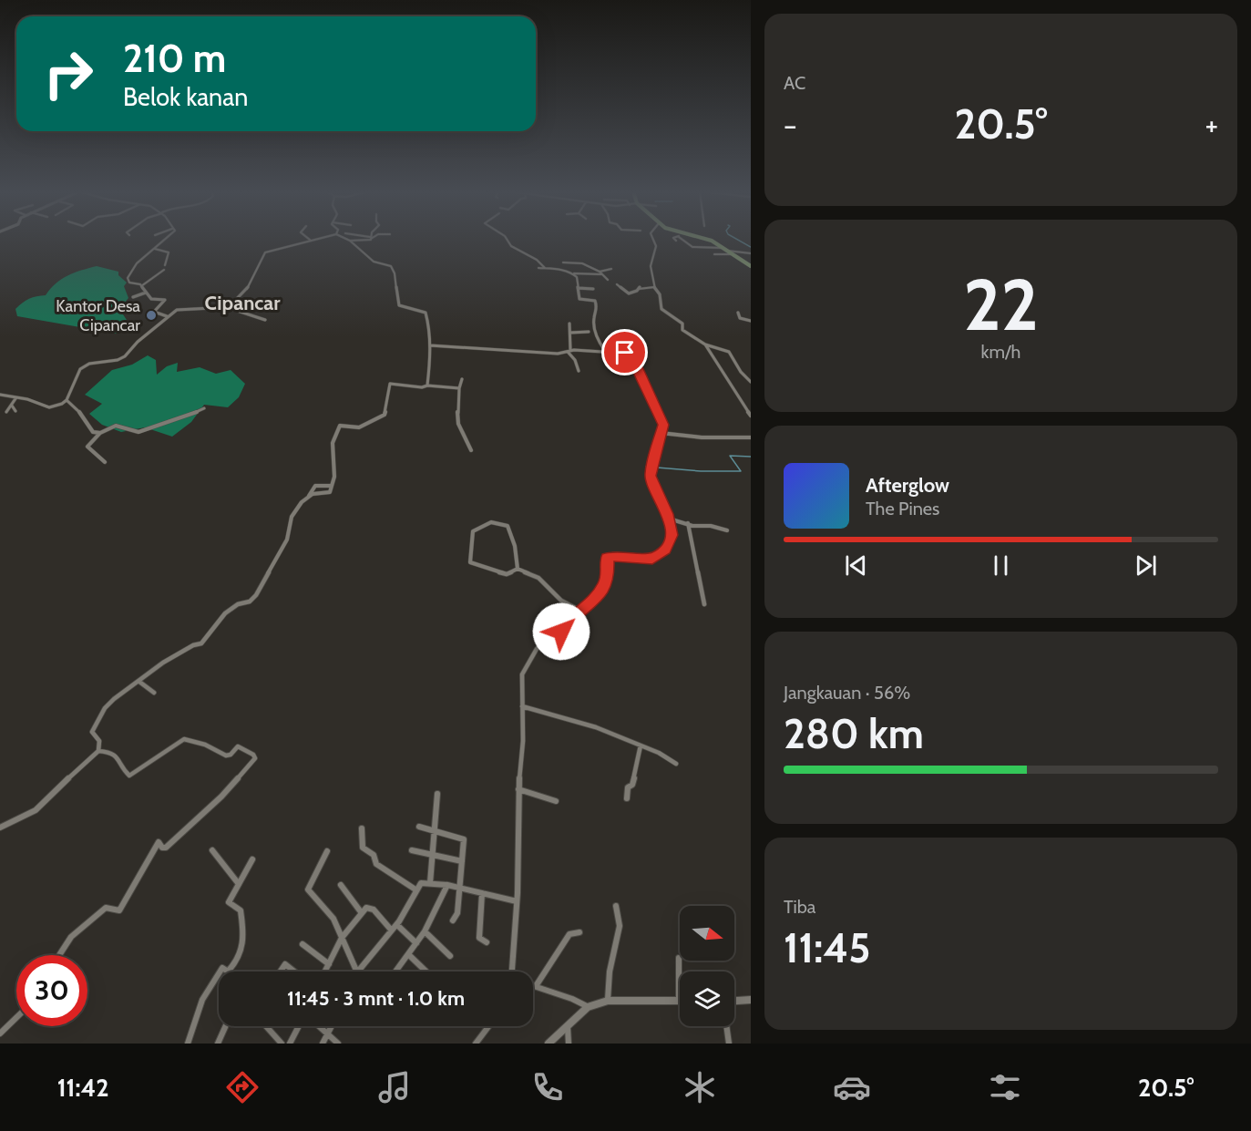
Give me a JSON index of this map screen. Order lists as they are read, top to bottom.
{
  "districts": ["Cipancar"],
  "places": ["Kantor Desa Cipancar"],
  "north": "right",
  "page": {
    "tile": [
      "AC",
      ["22", "km/h"],
      ["Jangkauan · 56%", "280 km"],
      ["Tiba", "11:45"]
    ],
    "turn": ["210 m", "Belok kanan"],
    "heat": ["−", "20.5°", "+"],
    "song": ["Afterglow", "The Pines"],
    "limit": "30",
    "trip": "11:45 · 3 mnt · 1.0 km",
    "tabs": ["11:42", "20.5°"]
  }
}
